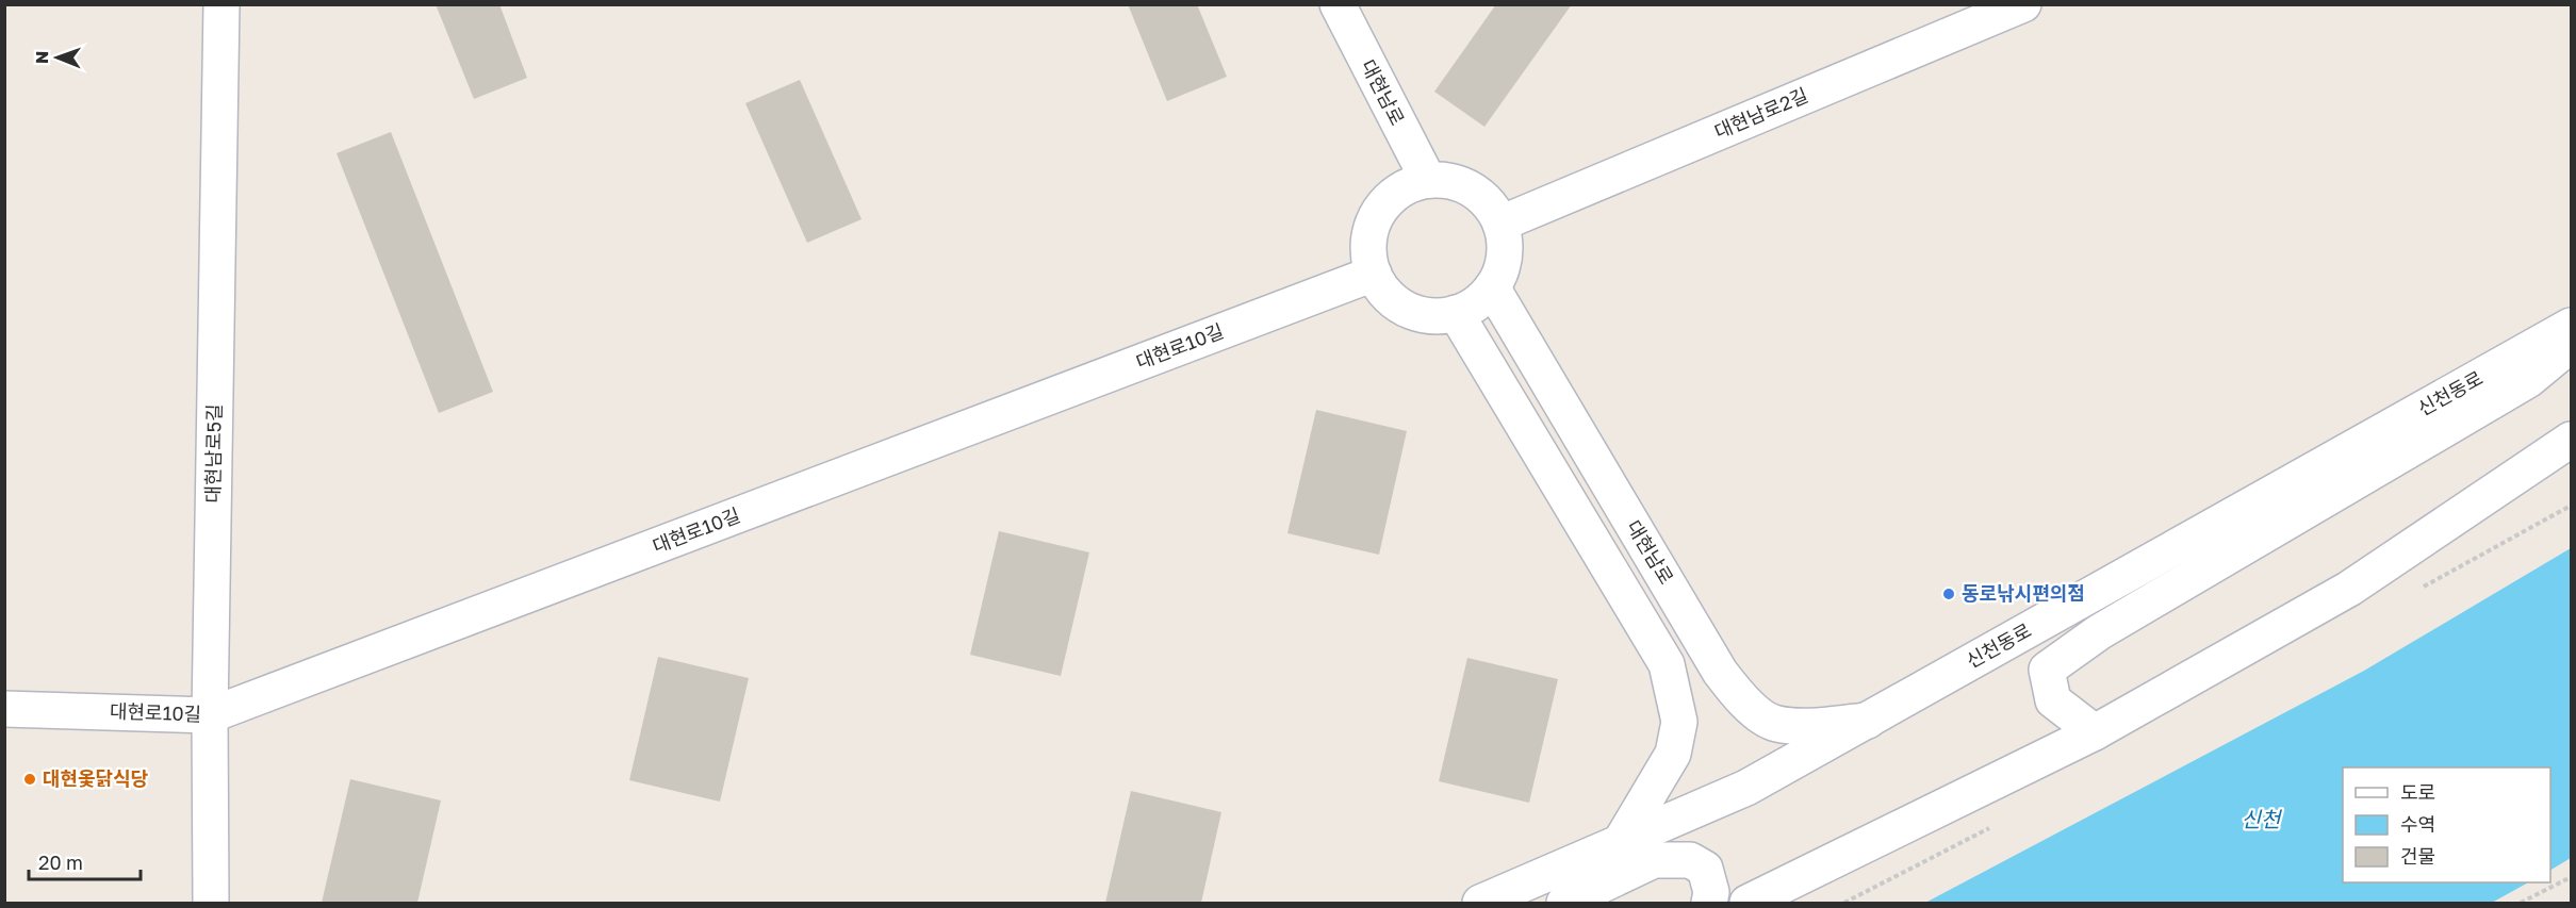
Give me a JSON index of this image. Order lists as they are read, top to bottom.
{
  "streets": {
    "street": [
      "대현남로",
      "대현남로2길",
      "대현로10길",
      "신천동로",
      "대현남로5길"
    ]
  },
  "crossings": [
    ["대현남로", "대현남로2길"],
    ["대현남로", "대현로10길"],
    ["대현남로", "신천동로"],
    ["대현남로2길", "대현로10길"],
    ["대현로10길", "대현남로5길"]
  ],
  "water": ["신천"],
  "places": ["동로낚시편의점", "대현옻닭식당"],
  "legend": ["도로", "수역", "건물"],
  "scale_bar": "20 m",
  "north": "left"
}
